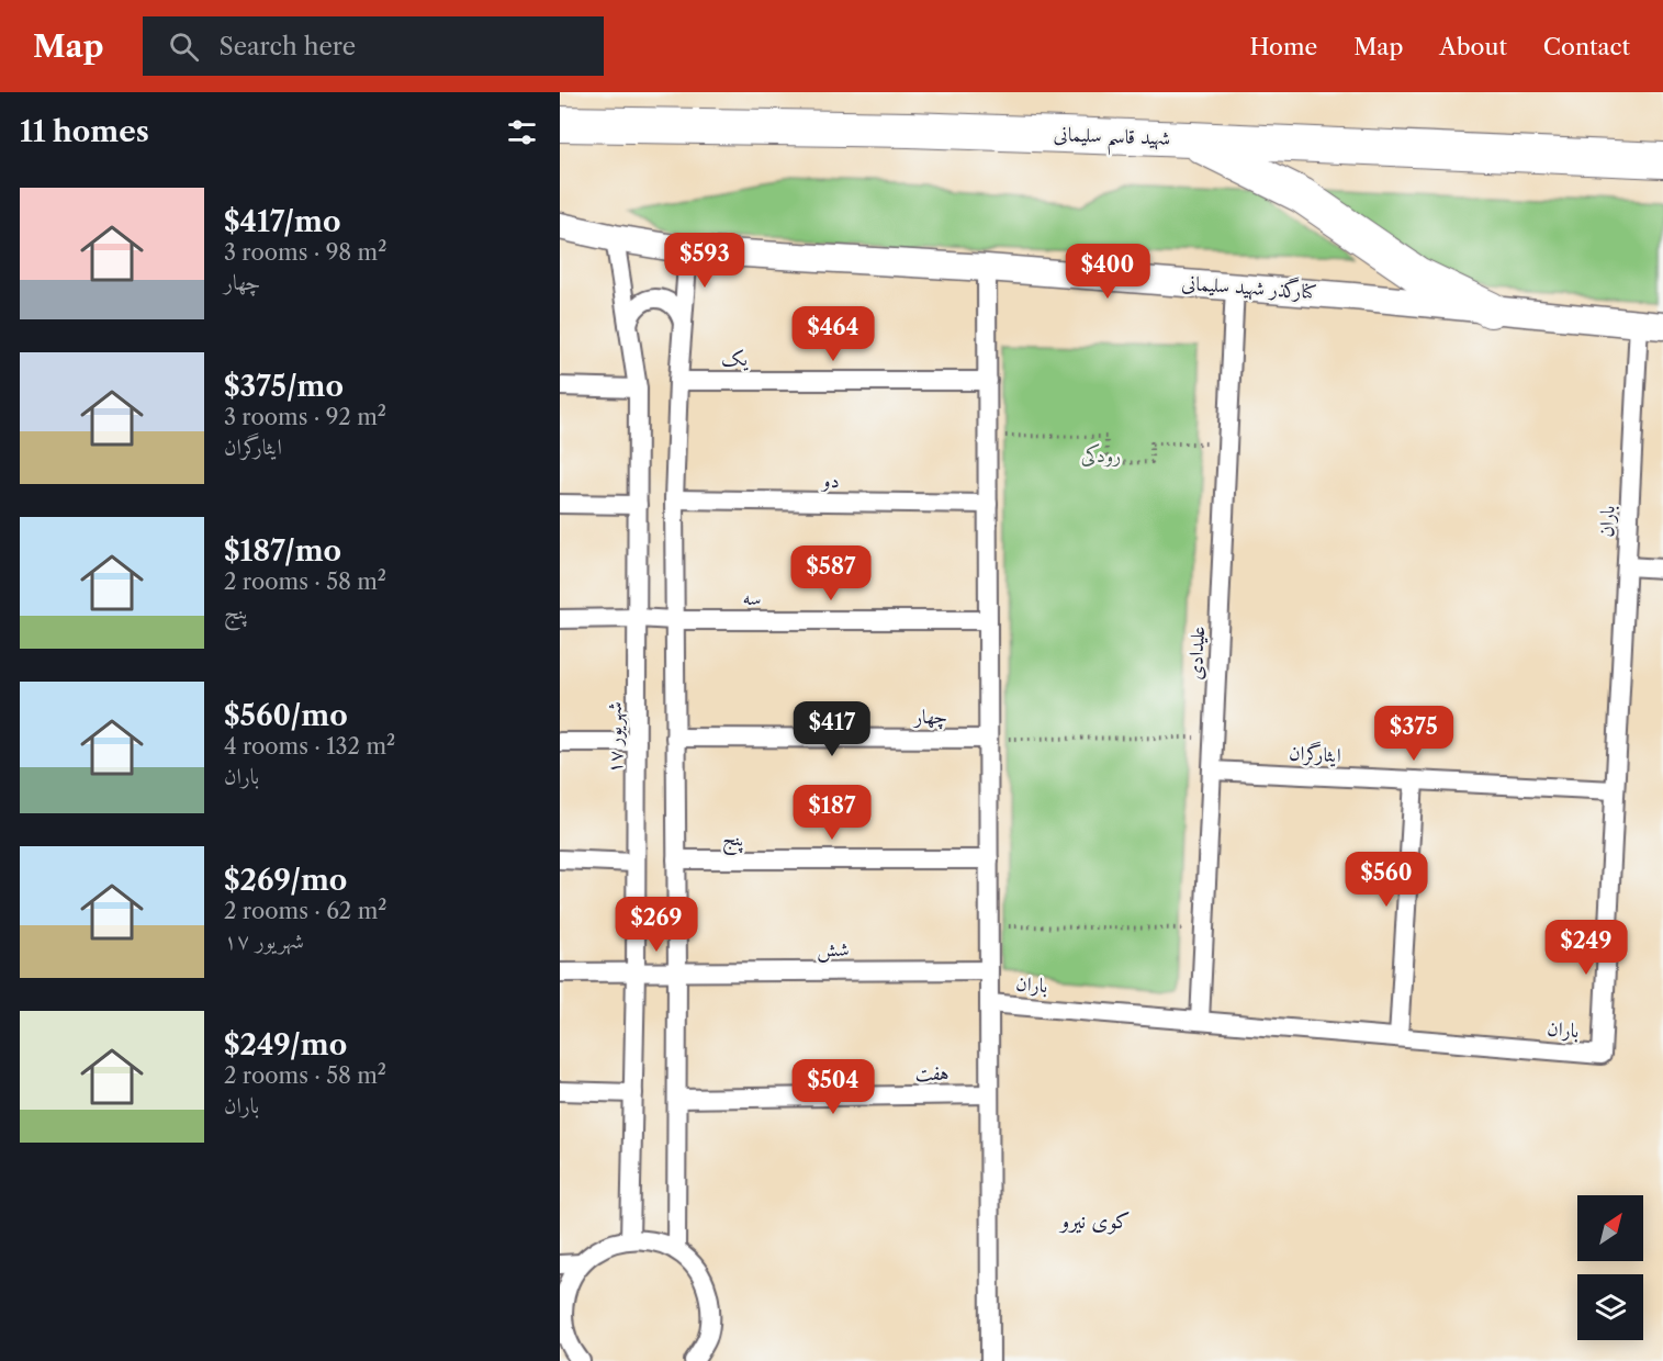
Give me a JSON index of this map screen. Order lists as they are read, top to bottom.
{
  "streets": {
    "highway": ["شهید قاسم سلیمانی"],
    "main road": ["کنارگذر شهید سلیمانی"],
    "street": [
      "یک",
      "دو",
      "باران",
      "سه",
      "علیدادی",
      "چهار",
      "۱۷ شهریور",
      "ایثارگران",
      "پنج",
      "شش",
      "هفت"
    ]
  },
  "crossings": [
    ["کنارگذر شهید سلیمانی", "باران"],
    ["کنارگذر شهید سلیمانی", "علیدادی"],
    ["کنارگذر شهید سلیمانی", "۱۷ شهریور"],
    ["باران", "علیدادی"],
    ["باران", "ایثارگران"],
    ["سه", "۱۷ شهریور"],
    ["علیدادی", "ایثارگران"],
    ["۱۷ شهریور", "شش"]
  ],
  "districts": ["کوی نیرو"],
  "parks": ["رودکی"],
  "north": "top right",
  "page": {
    "header": "Map",
    "search": "Search here",
    "nav": [
      "Home",
      "Map",
      "About",
      "Contact"
    ],
    "heading": "11 homes",
    "list": [
      {
        "name": "$417/mo",
        "note": "3 rooms · 98 m² · چهار"
      },
      {
        "name": "$375/mo",
        "note": "3 rooms · 92 m² · ایثارگران"
      },
      {
        "name": "$187/mo",
        "note": "2 rooms · 58 m² · پنج"
      },
      {
        "name": "$560/mo",
        "note": "4 rooms · 132 m² · باران"
      },
      {
        "name": "$269/mo",
        "note": "2 rooms · 62 m² · ۱۷ شهریور"
      },
      {
        "name": "$249/mo",
        "note": "2 rooms · 58 m² · باران"
      }
    ],
    "price": [
      "$593",
      "$400",
      "$464",
      "$587",
      "$417",
      "$375",
      "$187",
      "$560",
      "$269",
      "$249",
      "$504"
    ]
  }
}
